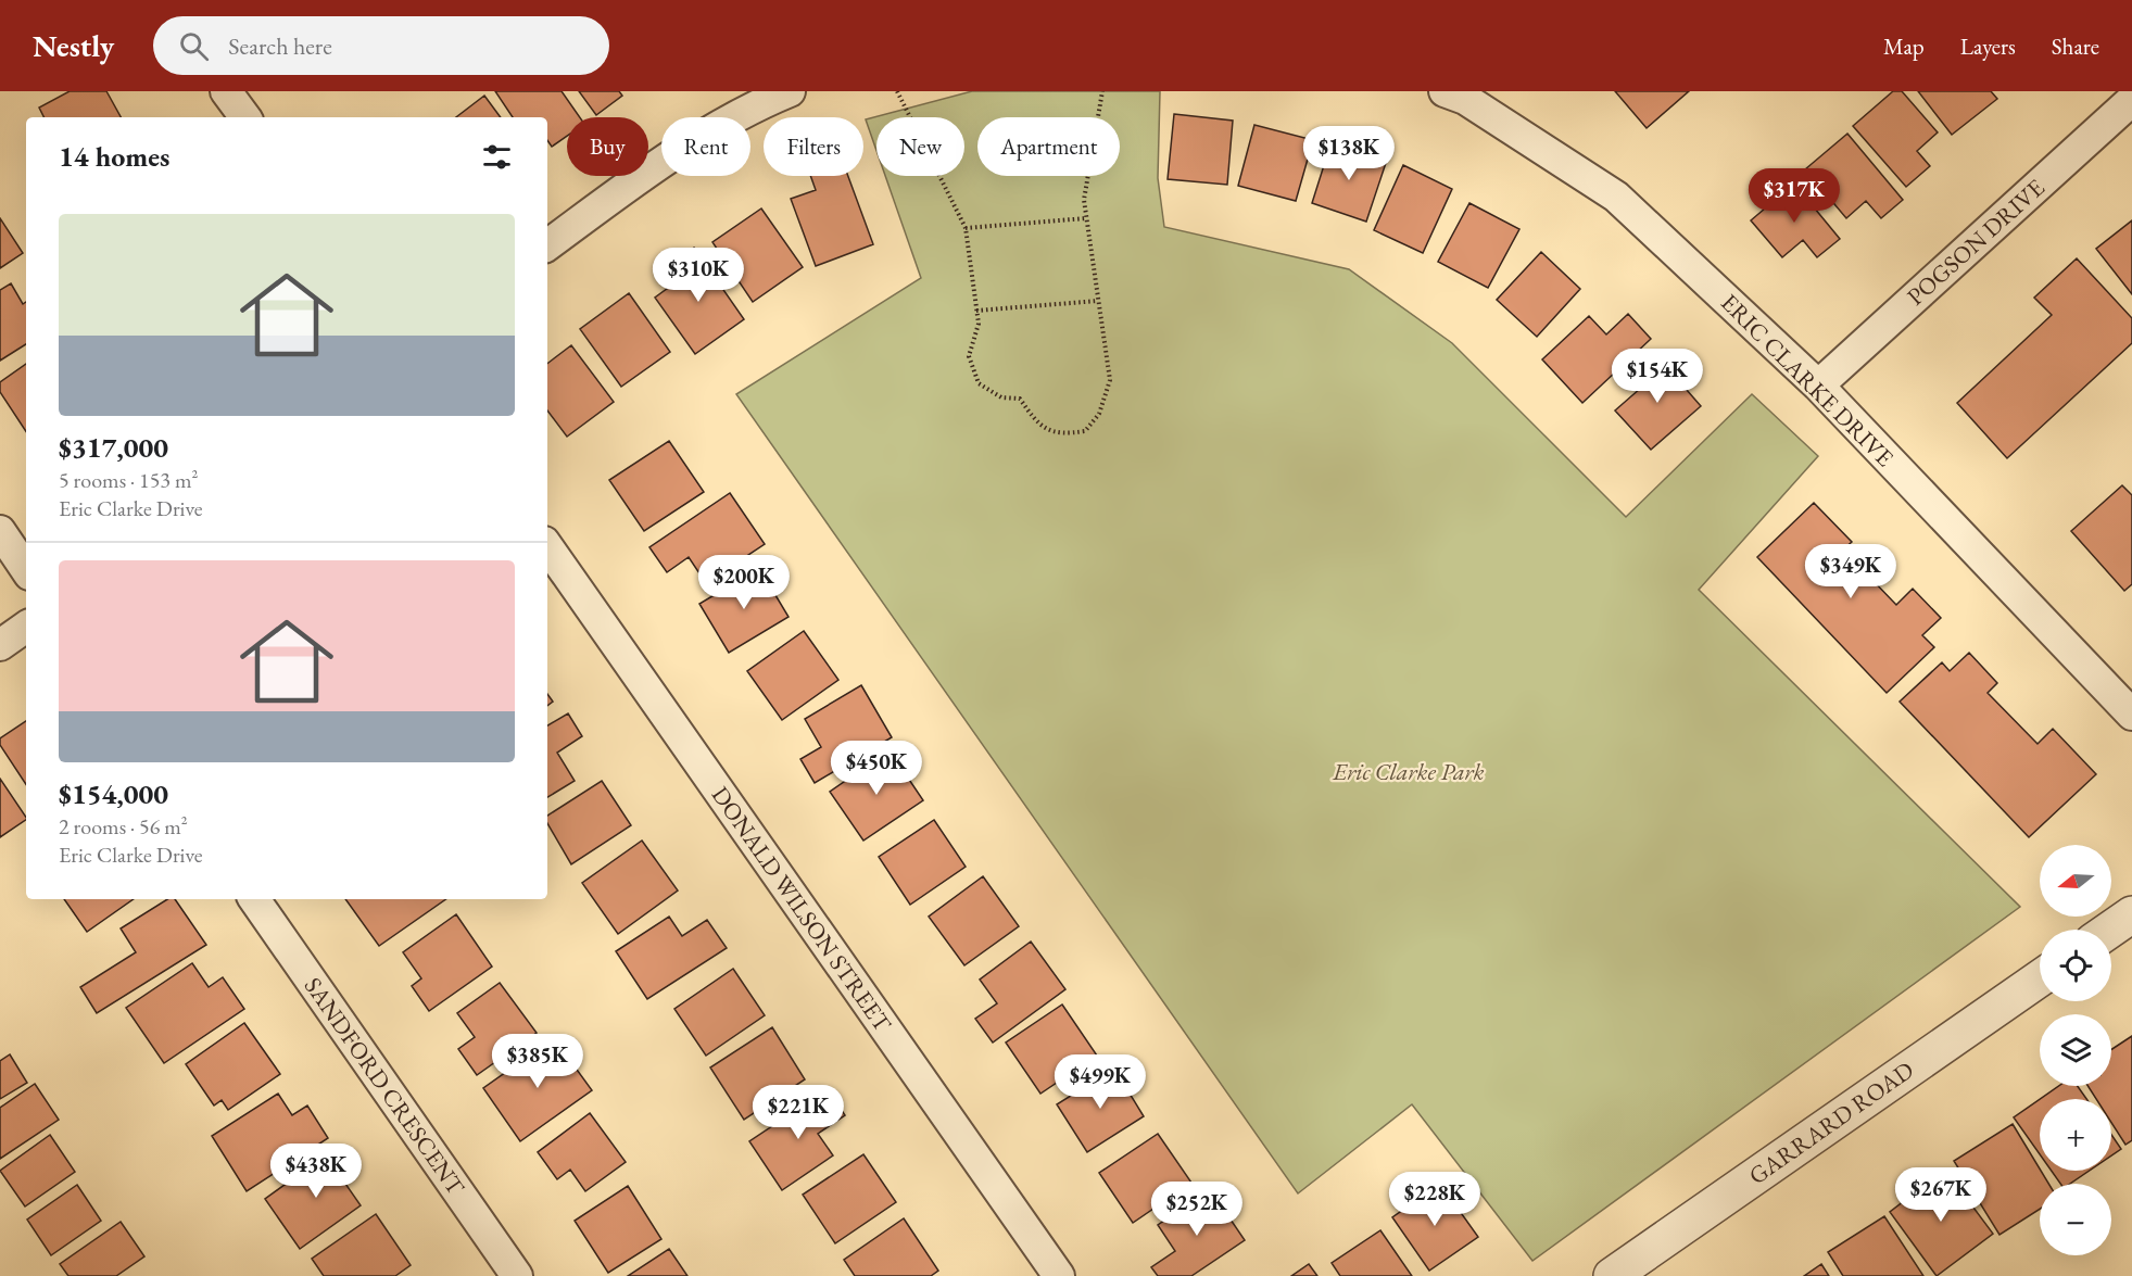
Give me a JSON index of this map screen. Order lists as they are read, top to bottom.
{
  "streets": {
    "street": [
      "POGSON DRIVE",
      "ERIC CLARKE DRIVE",
      "DONALD WILSON STREET",
      "SANDFORD CRESCENT",
      "GARRARD ROAD"
    ]
  },
  "crossings": [
    ["POGSON DRIVE", "ERIC CLARKE DRIVE"]
  ],
  "parks": ["Eric Clarke Park"],
  "north": "left",
  "page": {
    "header": "Nestly",
    "search": "Search here",
    "nav": ["Map", "Layers", "Share"],
    "chip": [
      "Buy",
      "Rent",
      "Filters",
      "New",
      "Apartment"
    ],
    "heading": "14 homes",
    "price": [
      "$138K",
      "$317K",
      "$310K",
      "$154K",
      "$349K",
      "$200K",
      "$450K",
      "$385K",
      "$499K",
      "$221K",
      "$438K",
      "$267K",
      "$228K",
      "$252K"
    ],
    "list": [
      {
        "name": "$317,000",
        "note": "5 rooms · 153 m² · Eric Clarke Drive"
      },
      {
        "name": "$154,000",
        "note": "2 rooms · 56 m² · Eric Clarke Drive"
      }
    ],
    "map_buttons": ["+", "−"]
  }
}
